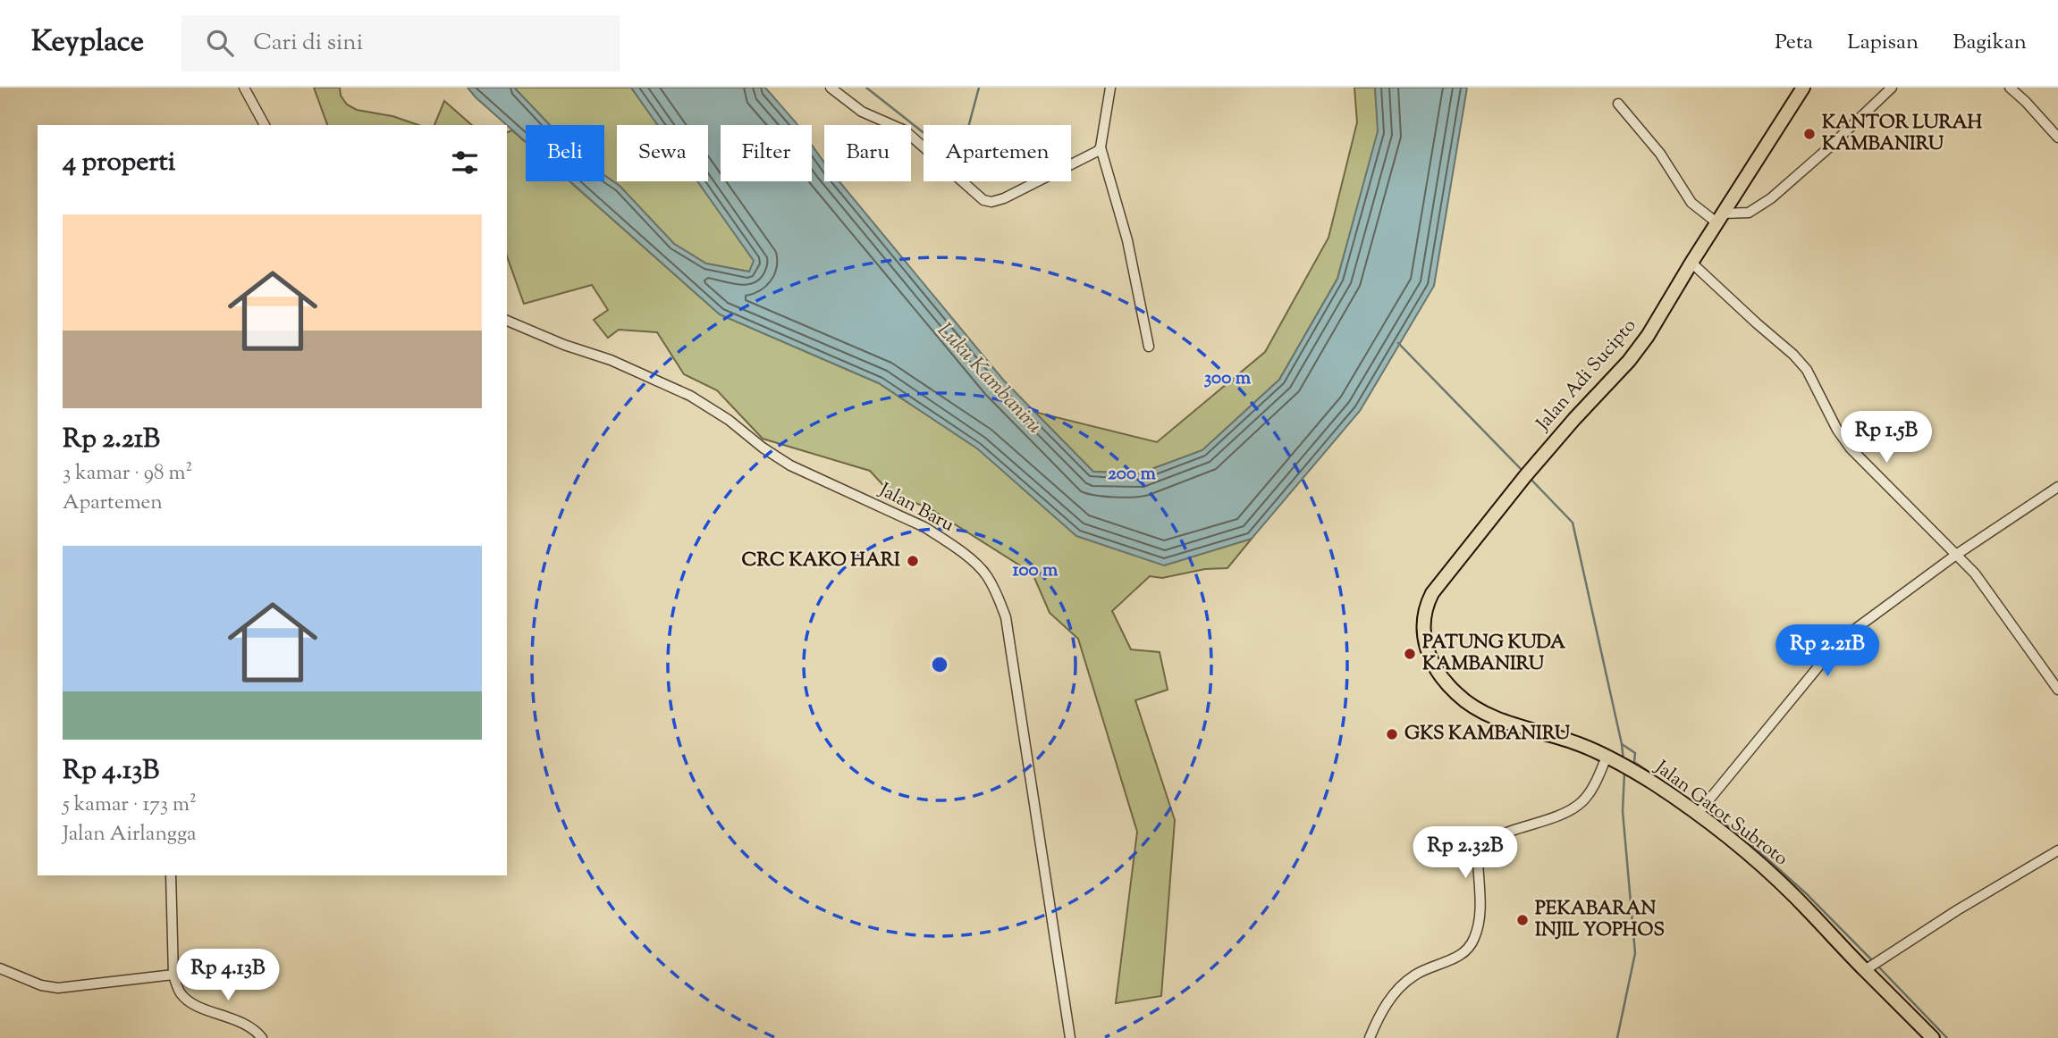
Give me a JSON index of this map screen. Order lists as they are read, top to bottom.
{
  "streets": {
    "highway": ["Jalan Adi Sucipto", "Jalan Gatot Subroto"],
    "street": ["Jalan Baru"]
  },
  "crossings": [
    ["Jalan Adi Sucipto", "Jalan Gatot Subroto"]
  ],
  "water": ["Luku Kambaniru"],
  "places": [
    "KANTOR LURAH KAMBANIRU",
    "CRC KAKO HARI",
    "PATUNG KUDA KAMBANIRU",
    "GKS KAMBANIRU",
    "PEKABARAN INJIL YOPHOS"
  ],
  "page": {
    "header": "Keyplace",
    "search": "Cari di sini",
    "nav": ["Peta", "Lapisan", "Bagikan"],
    "chip": [
      "Beli",
      "Sewa",
      "Filter",
      "Baru",
      "Apartemen"
    ],
    "heading": "4 properti",
    "list": [
      {
        "name": "Rp 2.21B",
        "note": "3 kamar · 98 m² · Apartemen"
      },
      {
        "name": "Rp 4.13B",
        "note": "5 kamar · 173 m² · Jalan Airlangga"
      }
    ],
    "price": [
      "Rp 1.5B",
      "Rp 2.21B",
      "Rp 2.32B",
      "Rp 4.13B"
    ]
  },
  "rings": ["300 m", "200 m", "100 m"]
}
